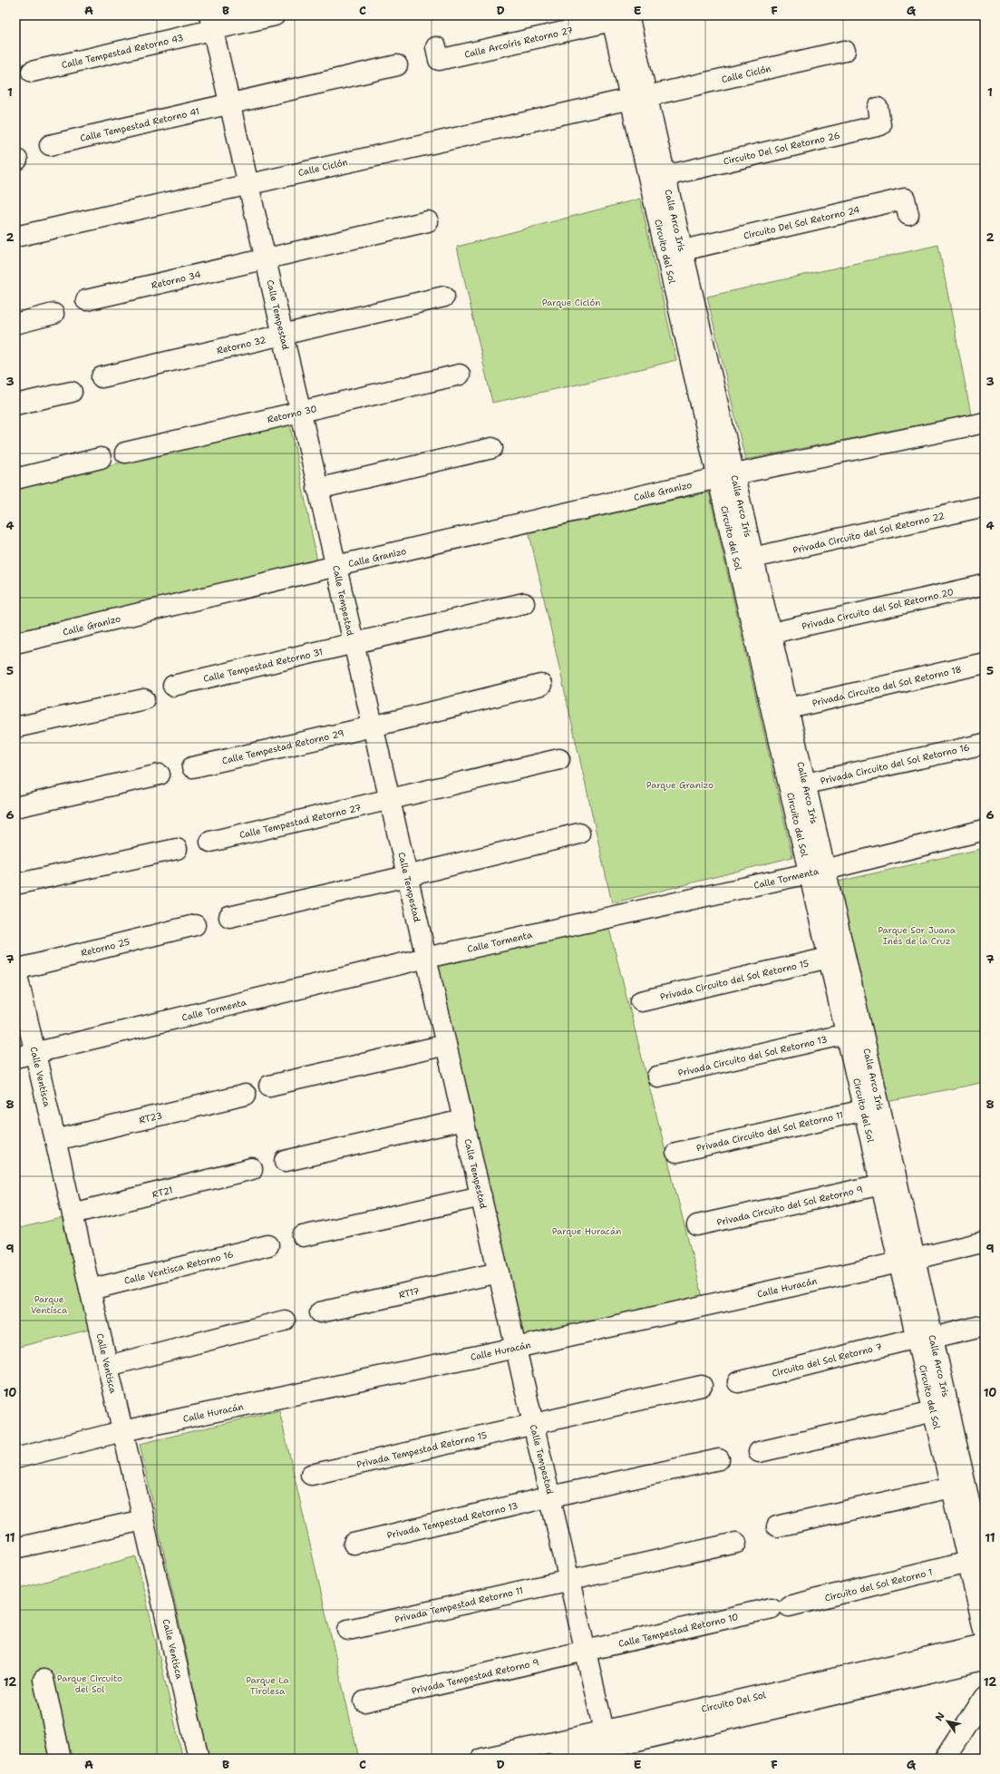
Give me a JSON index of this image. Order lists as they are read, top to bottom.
{
  "streets": {
    "street": [
      "Calle Arcoíris Retorno 27",
      "Calle Tempestad Retorno 43",
      "Calle Ciclón",
      "Calle Tempestad Retorno 41",
      "Circuito Del Sol Retorno 26",
      "Calle Arco Iris",
      "Circuito Del Sol Retorno 24",
      "Circuito del Sol",
      "Retorno 34",
      "Calle Tempestad",
      "Retorno 32",
      "Retorno 30",
      "Calle Granizo",
      "Privada Circuito del Sol Retorno 22",
      "Privada Circuito del Sol Retorno 20",
      "Calle Tempestad Retorno 31",
      "Privada Circuito del Sol Retorno 18",
      "Calle Tempestad Retorno 29",
      "Privada Circuito del Sol Retorno 16",
      "Calle Tempestad Retorno 27",
      "Calle Tormenta",
      "Retorno 25",
      "Privada Circuito del Sol Retorno 15",
      "Privada Circuito del Sol Retorno 13",
      "Calle Ventisca",
      "RT23",
      "Privada Circuito del Sol Retorno 11",
      "RT21",
      "Privada Circuito del Sol Retorno 9",
      "Calle Ventisca Retorno 16",
      "Calle Huracán",
      "RT17",
      "Circuito del Sol Retorno 7",
      "Privada Tempestad Retorno 15",
      "Privada Tempestad Retorno 13",
      "Circuito del Sol Retorno 1",
      "Privada Tempestad Retorno 11",
      "Calle Tempestad Retorno 10",
      "Privada Tempestad Retorno 9",
      "Circuito Del Sol"
    ]
  },
  "crossings": [
    ["Calle Arcoíris Retorno 27", "Calle Arco Iris"],
    ["Calle Tempestad Retorno 43", "Calle Tempestad"],
    ["Calle Ciclón", "Calle Arco Iris"],
    ["Calle Ciclón", "Circuito del Sol"],
    ["Calle Ciclón", "Calle Tempestad"],
    ["Calle Tempestad Retorno 41", "Calle Tempestad"],
    ["Circuito Del Sol Retorno 26", "Calle Arco Iris"],
    ["Calle Arco Iris", "Circuito Del Sol Retorno 24"],
    ["Calle Arco Iris", "Circuito del Sol"],
    ["Calle Arco Iris", "Calle Granizo"],
    ["Calle Arco Iris", "Privada Circuito del Sol Retorno 22"],
    ["Calle Arco Iris", "Privada Circuito del Sol Retorno 20"],
    ["Calle Arco Iris", "Privada Circuito del Sol Retorno 18"],
    ["Calle Arco Iris", "Privada Circuito del Sol Retorno 16"],
    ["Calle Arco Iris", "Calle Tormenta"],
    ["Calle Arco Iris", "Calle Huracán"],
    ["Calle Arco Iris", "Circuito del Sol Retorno 7"],
    ["Calle Arco Iris", "Circuito del Sol Retorno 1"],
    ["Circuito del Sol", "Calle Granizo"],
    ["Circuito del Sol", "Calle Tormenta"],
    ["Circuito del Sol", "Privada Circuito del Sol Retorno 15"],
    ["Circuito del Sol", "Privada Circuito del Sol Retorno 13"],
    ["Circuito del Sol", "Privada Circuito del Sol Retorno 11"],
    ["Circuito del Sol", "Privada Circuito del Sol Retorno 9"],
    ["Circuito del Sol", "Calle Huracán"],
    ["Circuito del Sol", "Circuito del Sol Retorno 7"],
    ["Circuito del Sol", "Circuito del Sol Retorno 1"],
    ["Retorno 34", "Calle Tempestad"],
    ["Calle Tempestad", "Retorno 32"],
    ["Calle Tempestad", "Retorno 30"],
    ["Calle Tempestad", "Calle Granizo"],
    ["Calle Tempestad", "Calle Tempestad Retorno 31"],
    ["Calle Tempestad", "Calle Tempestad Retorno 29"],
    ["Calle Tempestad", "Calle Tempestad Retorno 27"],
    ["Calle Tempestad", "Calle Tormenta"],
    ["Calle Tempestad", "Calle Huracán"],
    ["Calle Tempestad", "RT17"],
    ["Calle Tempestad", "Privada Tempestad Retorno 15"],
    ["Calle Tempestad", "Privada Tempestad Retorno 13"],
    ["Calle Tempestad", "Privada Tempestad Retorno 11"],
    ["Calle Tempestad", "Calle Tempestad Retorno 10"],
    ["Calle Tempestad", "Privada Tempestad Retorno 9"],
    ["Calle Tempestad", "Circuito Del Sol"],
    ["Calle Tormenta", "Calle Ventisca"],
    ["Retorno 25", "Calle Ventisca"],
    ["Calle Ventisca", "RT23"],
    ["Calle Ventisca", "RT21"],
    ["Calle Ventisca", "Calle Ventisca Retorno 16"],
    ["Calle Ventisca", "Calle Huracán"],
    ["Circuito del Sol Retorno 1", "Calle Tempestad Retorno 10"],
    ["Calle Tempestad Retorno 10", "Privada Tempestad Retorno 9"]
  ],
  "parks": [
    "Parque Ciclón",
    "Parque Granizo",
    "Parque Sor Juana Inés de la Cruz",
    "Parque Huracán",
    "Parque Ventísca",
    "Parque Circuito del Sol",
    "Parque La Tirolesa"
  ],
  "north": "top left",
  "grid": {
    "columns": [
      "A",
      "B",
      "C",
      "D",
      "E",
      "F",
      "G"
    ],
    "rows": [
      "1",
      "2",
      "3",
      "4",
      "5",
      "6",
      "7",
      "8",
      "9",
      "10",
      "11",
      "12"
    ]
  }
}
